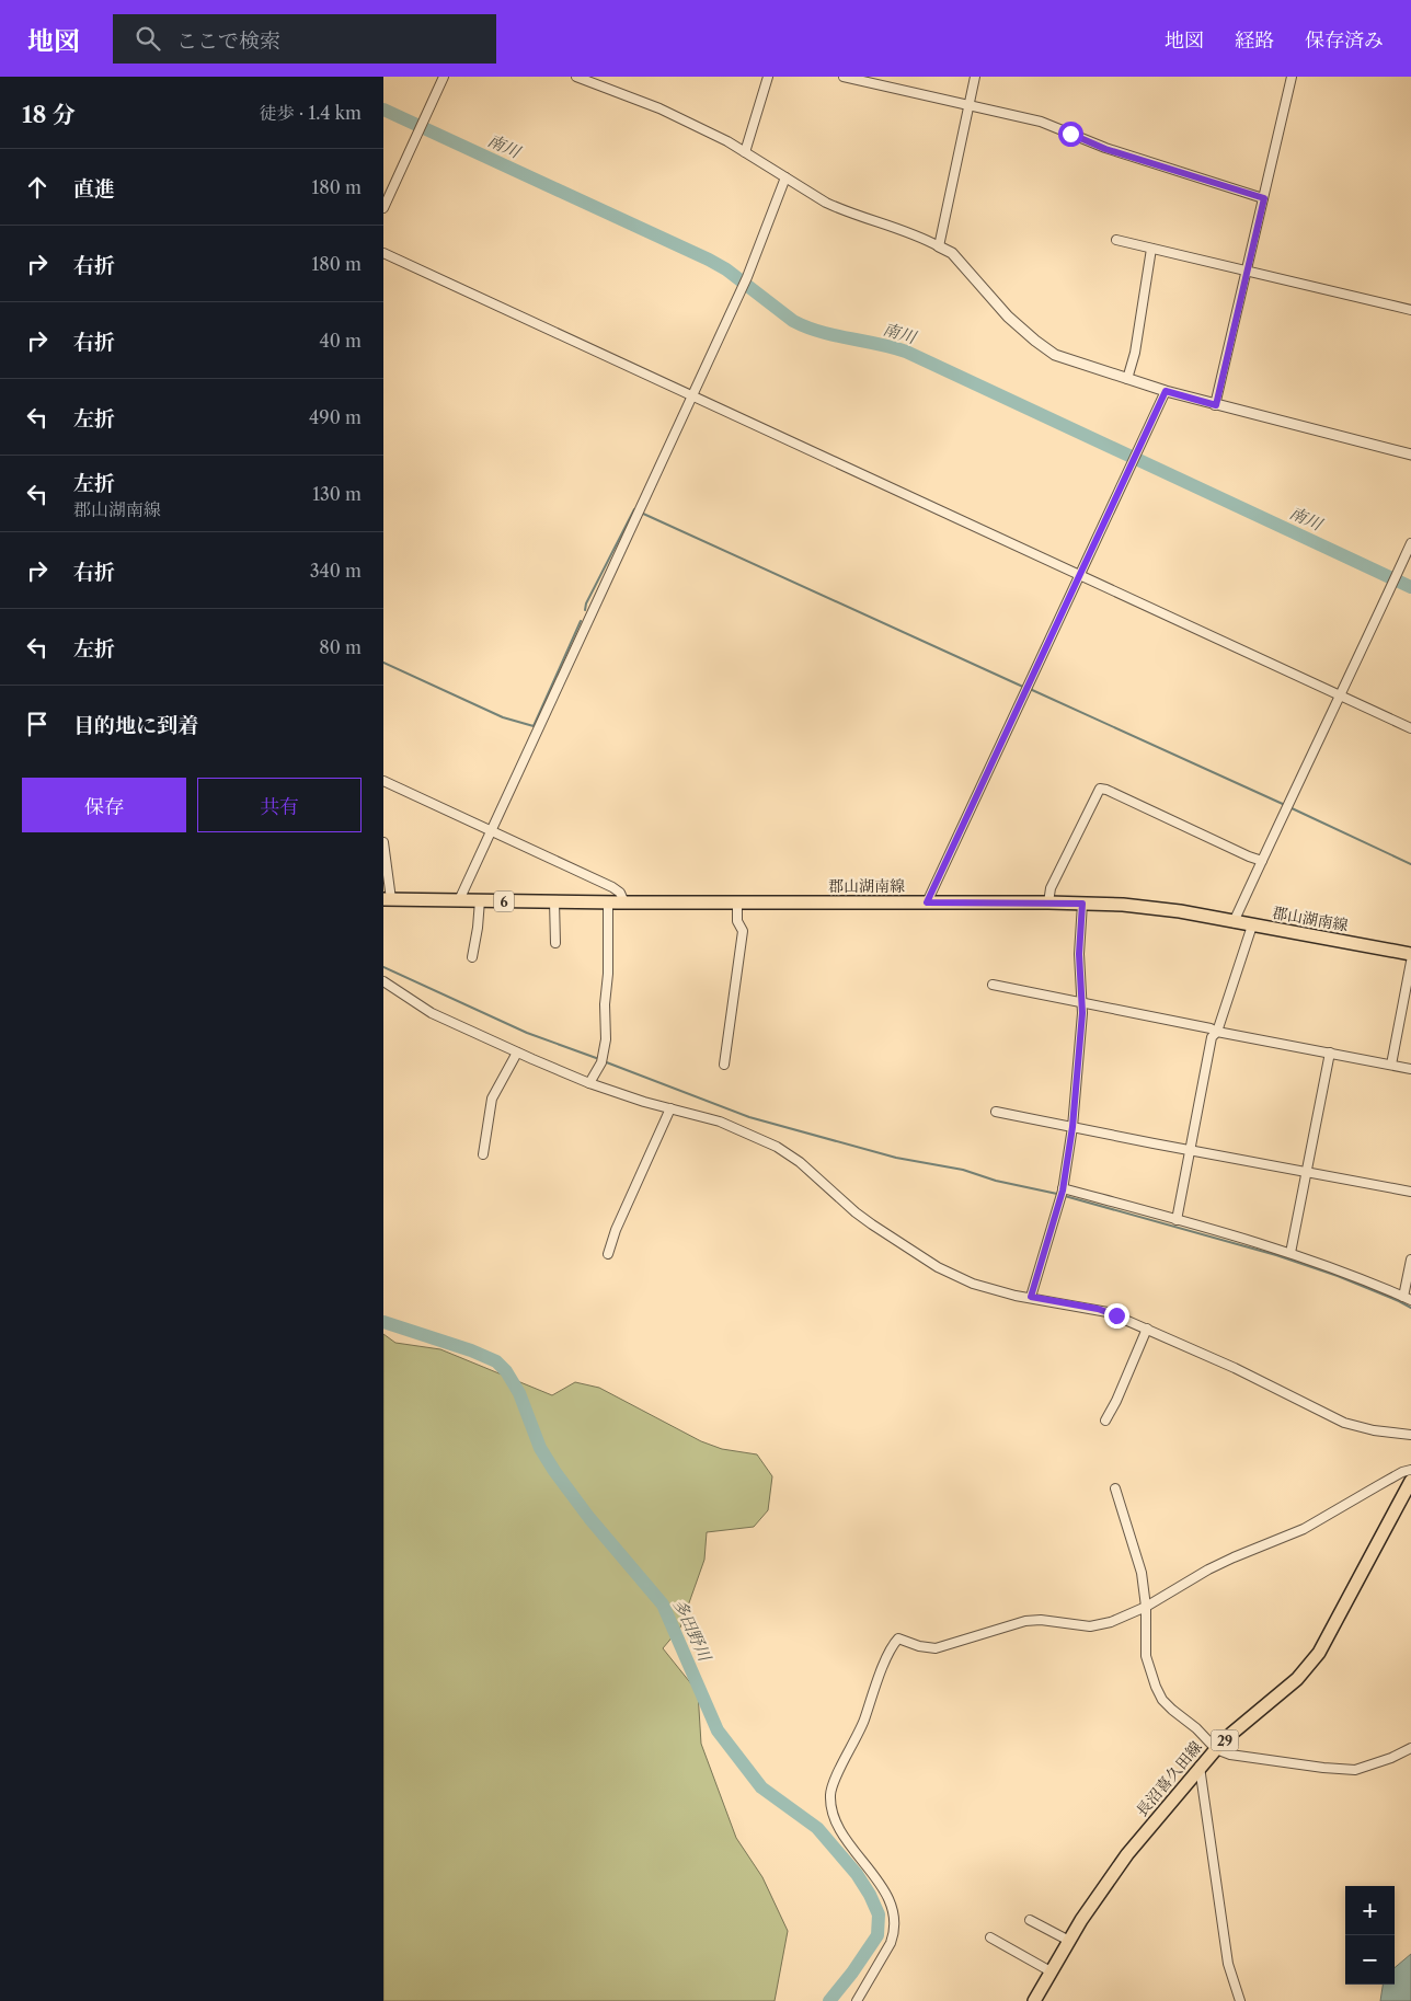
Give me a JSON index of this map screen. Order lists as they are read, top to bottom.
{
  "streets": {
    "main road": [
      "郡山湖南線",
      "6",
      "29",
      "長沼喜久田線"
    ]
  },
  "water": ["南川", "多田野川"],
  "page": {
    "header": "地図",
    "search": "ここで検索",
    "nav": ["地図", "経路", "保存済み"],
    "heading": ["18 分", "徒歩 · 1.4 km"],
    "list": [
      ["直進", "180 m"],
      ["右折", "180 m"],
      ["右折", "40 m"],
      ["左折", "490 m"],
      ["左折", "郡山湖南線", "130 m"],
      ["右折", "340 m"],
      ["左折", "80 m"],
      "目的地に到着"
    ],
    "buttons": ["保存", "共有"],
    "map_buttons": ["+", "−"]
  }
}
